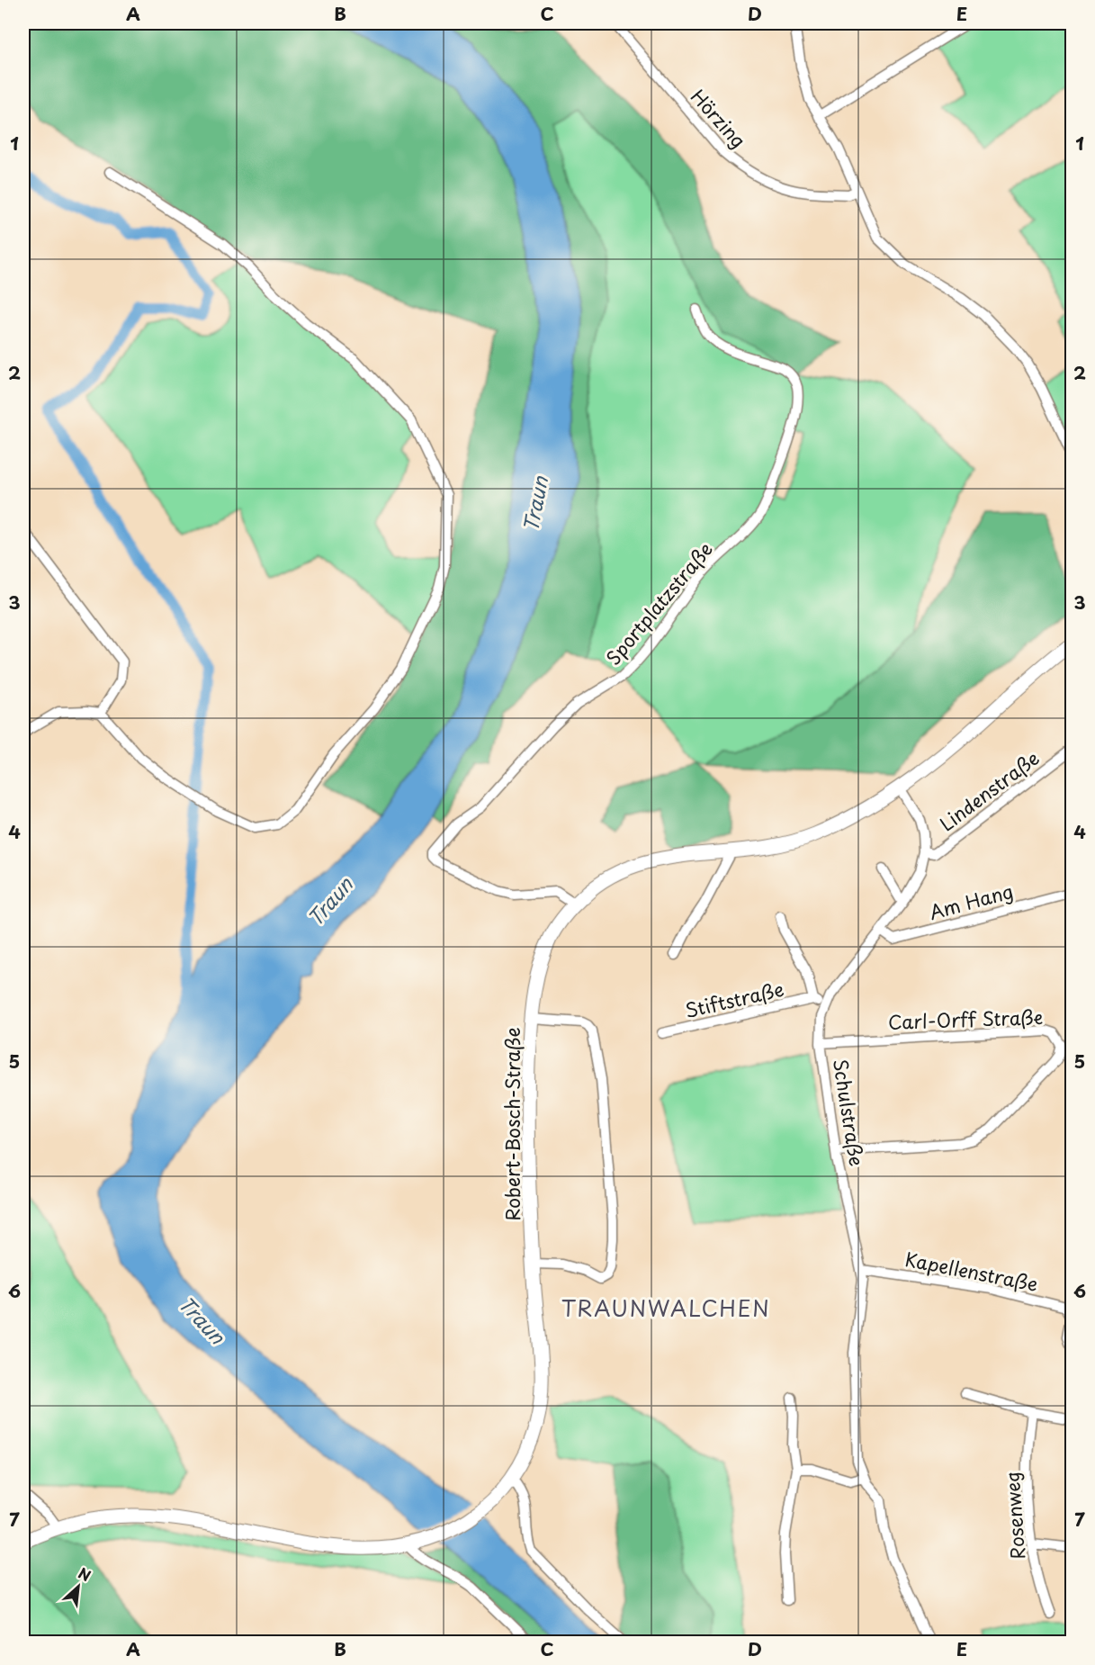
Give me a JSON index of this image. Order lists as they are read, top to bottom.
{
  "streets": {
    "main road": ["Robert-Bosch-Straße"],
    "street": [
      "Hörzing",
      "Sportplatzstraße",
      "Lindenstraße",
      "Am Hang",
      "Stiftstraße",
      "Carl-Orff Straße",
      "Schulstraße",
      "Kapellenstraße",
      "Rosenweg"
    ]
  },
  "crossings": [
    ["Sportplatzstraße", "Robert-Bosch-Straße"],
    ["Lindenstraße", "Schulstraße"],
    ["Am Hang", "Schulstraße"],
    ["Carl-Orff Straße", "Schulstraße"],
    ["Schulstraße", "Robert-Bosch-Straße"],
    ["Schulstraße", "Kapellenstraße"]
  ],
  "districts": ["TRAUNWALCHEN"],
  "water": ["Traun"],
  "north": "top right",
  "grid": {
    "columns": [
      "A",
      "B",
      "C",
      "D",
      "E"
    ],
    "rows": [
      "1",
      "2",
      "3",
      "4",
      "5",
      "6",
      "7"
    ]
  }
}
